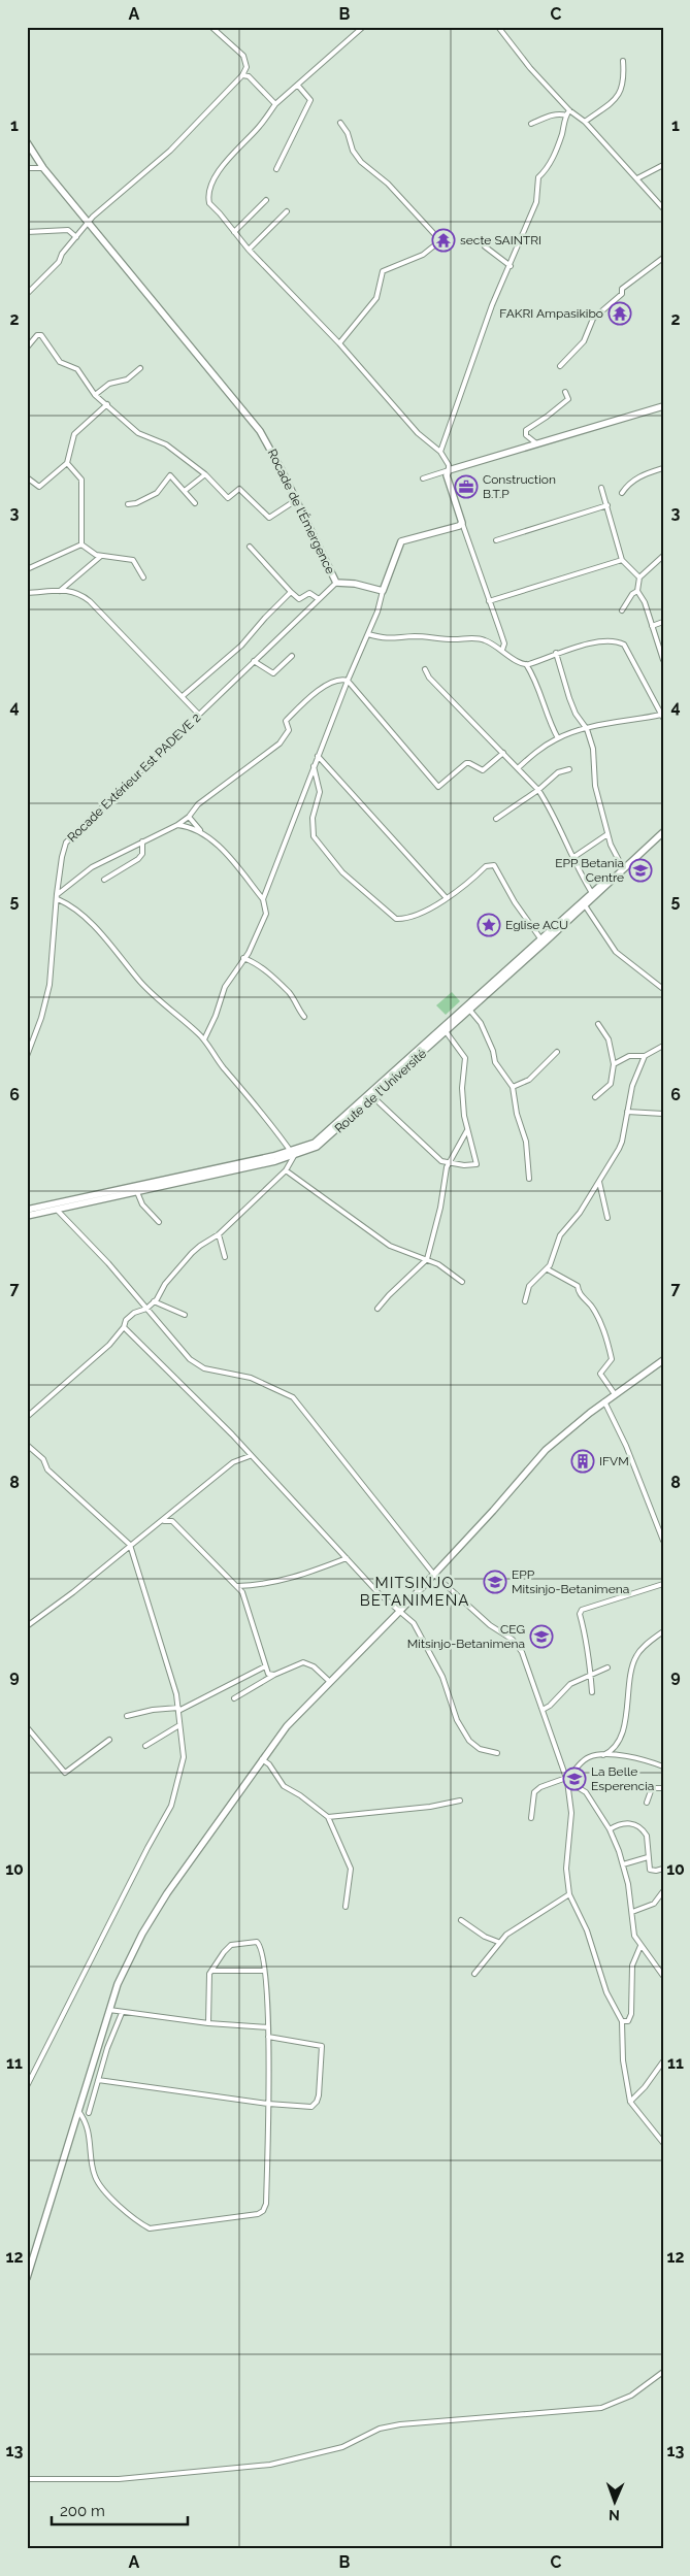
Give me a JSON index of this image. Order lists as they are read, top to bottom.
{
  "streets": {
    "street": ["Rocade de l'Émergence", "Rocade Extérieur Est PADEVE 2", "Route de l'Université"]
  },
  "crossings": [
    ["Rocade de l'Émergence", "Rocade Extérieur Est PADEVE 2"]
  ],
  "districts": ["MITSINJO BETANIMENA"],
  "places": {
    "temple": ["secte SAINTRI", "FAKRI Ampasikibo"],
    "office": ["Construction B.T.P"],
    "school or university": [
      "EPP Betania Centre",
      "EPP Mitsinjo-Betanimena",
      "CEG Mitsinjo-Betanimena",
      "La Belle Esperencia"
    ],
    "place": ["Eglise ACU"],
    "building": ["IFVM"]
  },
  "scale_bar": "200 m",
  "north": "bottom",
  "grid": {
    "columns": ["A", "B", "C"],
    "rows": [
      "1",
      "2",
      "3",
      "4",
      "5",
      "6",
      "7",
      "8",
      "9",
      "10",
      "11",
      "12",
      "13"
    ]
  }
}
